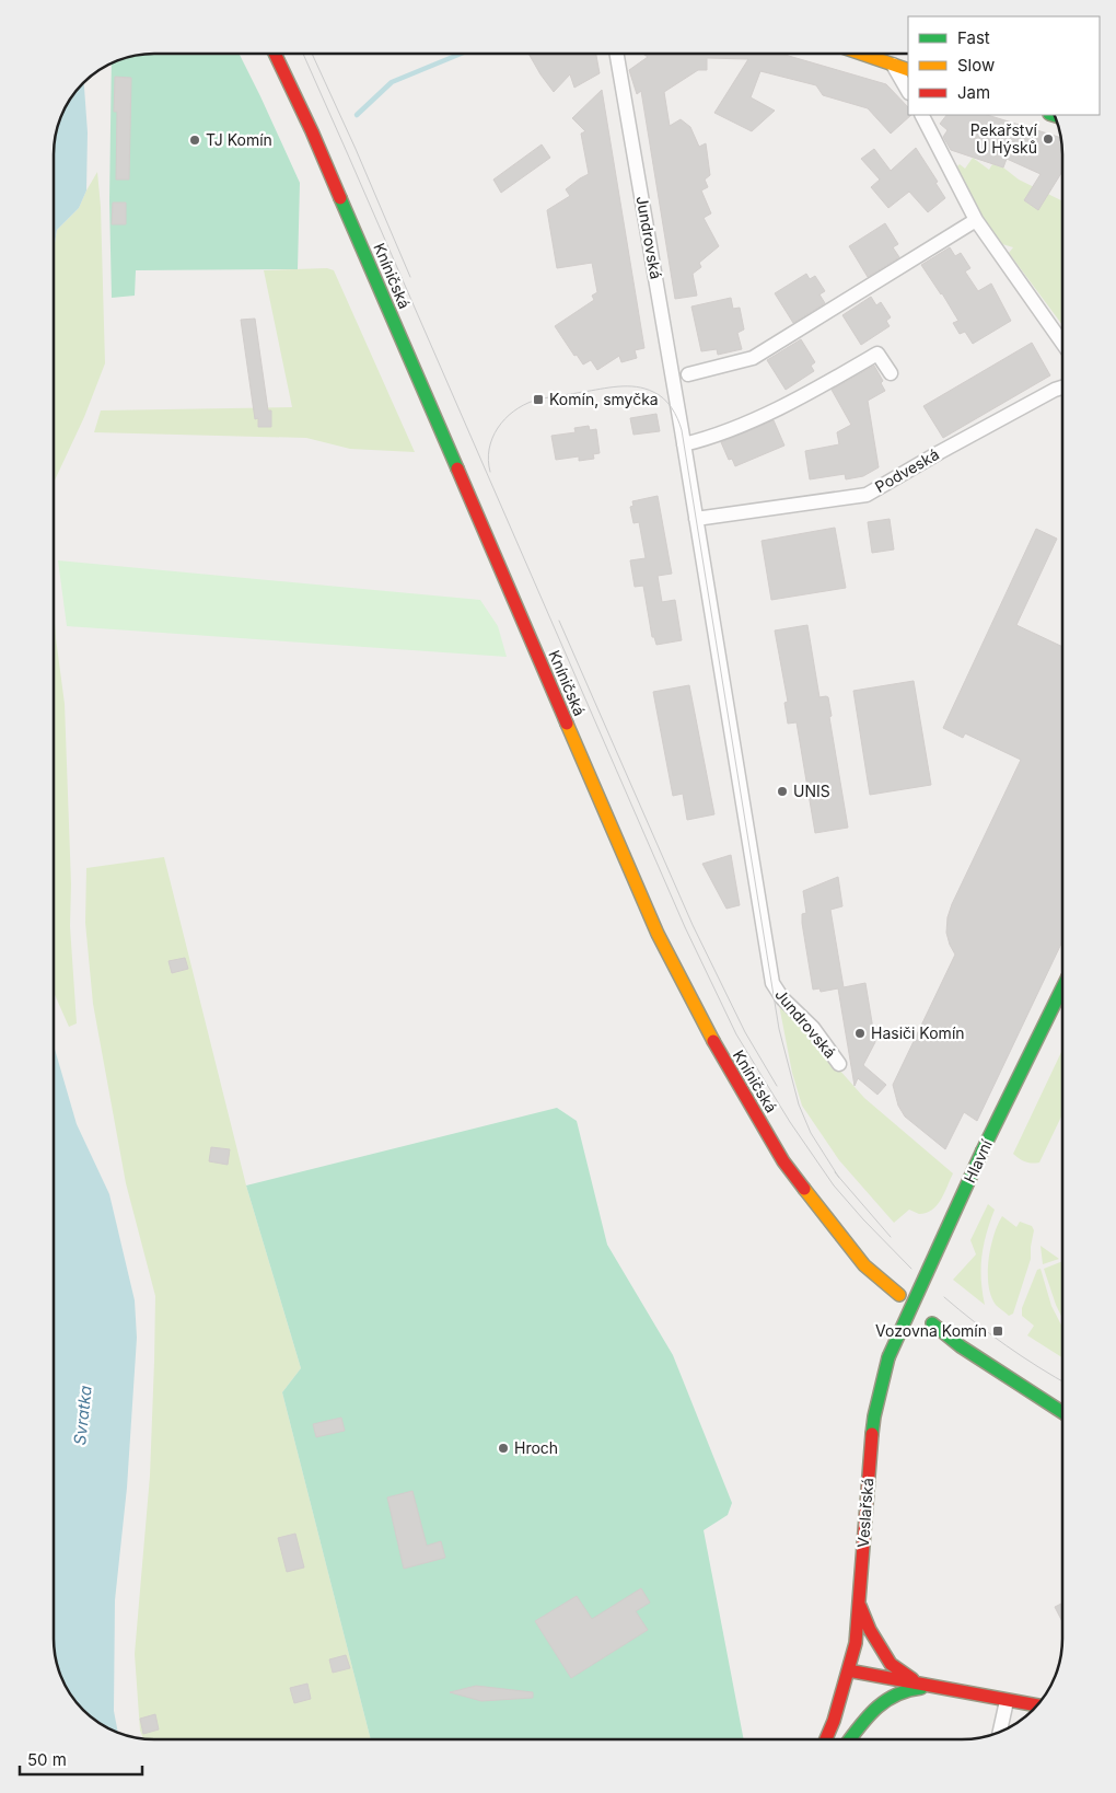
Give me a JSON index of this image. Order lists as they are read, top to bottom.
{
  "streets": {
    "main road": ["Kníničská", "Hlavní", "Veslařská"],
    "street": ["Jundrovská", "Podveská"]
  },
  "crossings": [
    ["Jundrovská", "Podveská"],
    ["Hlavní", "Veslařská"]
  ],
  "water": ["Svratka"],
  "places": {
    "other": [
      "Pekařství U Hýsků",
      "TJ Komín",
      "UNIS",
      "Hasiči Komín",
      "Hroch"
    ],
    "transit": ["Komín, smyčka", "Vozovna Komín"]
  },
  "legend": ["Fast", "Slow", "Jam"],
  "scale_bar": "50 m"
}
